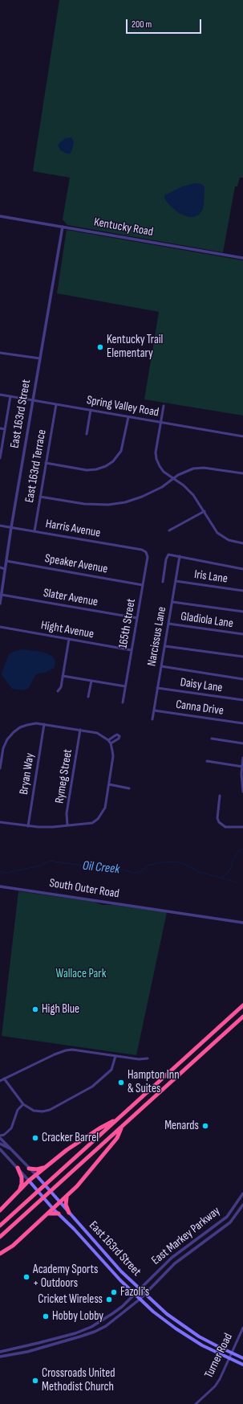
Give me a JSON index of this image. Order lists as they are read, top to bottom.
{
  "streets": {
    "main road": ["East 163rd Street"],
    "street": [
      "Kentucky Road",
      "Spring Valley Road",
      "East 163rd Terrace",
      "Harris Avenue",
      "Speaker Avenue",
      "Iris Lane",
      "Slater Avenue",
      "Gladiola Lane",
      "165th Street",
      "Hight Avenue",
      "Narcissus Lane",
      "Daisy Lane",
      "Canna Drive",
      "Bryan Way",
      "Rymeg Street",
      "South Outer Road",
      "East Markey Parkway",
      "Turner Road"
    ]
  },
  "crossings": [
    ["Kentucky Road", "East 163rd Street"],
    ["Spring Valley Road", "East 163rd Street"],
    ["Spring Valley Road", "East 163rd Terrace"],
    ["East 163rd Street", "Harris Avenue"],
    ["East 163rd Street", "Speaker Avenue"],
    ["East 163rd Street", "Slater Avenue"],
    ["East 163rd Street", "East Markey Parkway"],
    ["East 163rd Street", "Turner Road"],
    ["East 163rd Terrace", "Harris Avenue"],
    ["Harris Avenue", "165th Street"],
    ["Speaker Avenue", "165th Street"],
    ["Iris Lane", "Narcissus Lane"],
    ["Slater Avenue", "165th Street"],
    ["Gladiola Lane", "Narcissus Lane"],
    ["165th Street", "Hight Avenue"],
    ["Narcissus Lane", "Daisy Lane"],
    ["Narcissus Lane", "Canna Drive"]
  ],
  "water": ["Oil Creek"],
  "parks": ["Wallace Park"],
  "places": [
    "Kentucky Trail Elementary",
    "High Blue",
    "Hampton Inn & Suites",
    "Menards",
    "Cracker Barrel",
    "Academy Sports + Outdoors",
    "Fazoli's",
    "Cricket Wireless",
    "Hobby Lobby",
    "Crossroads United Methodist Church"
  ],
  "scale_bar": "200 m"
}
